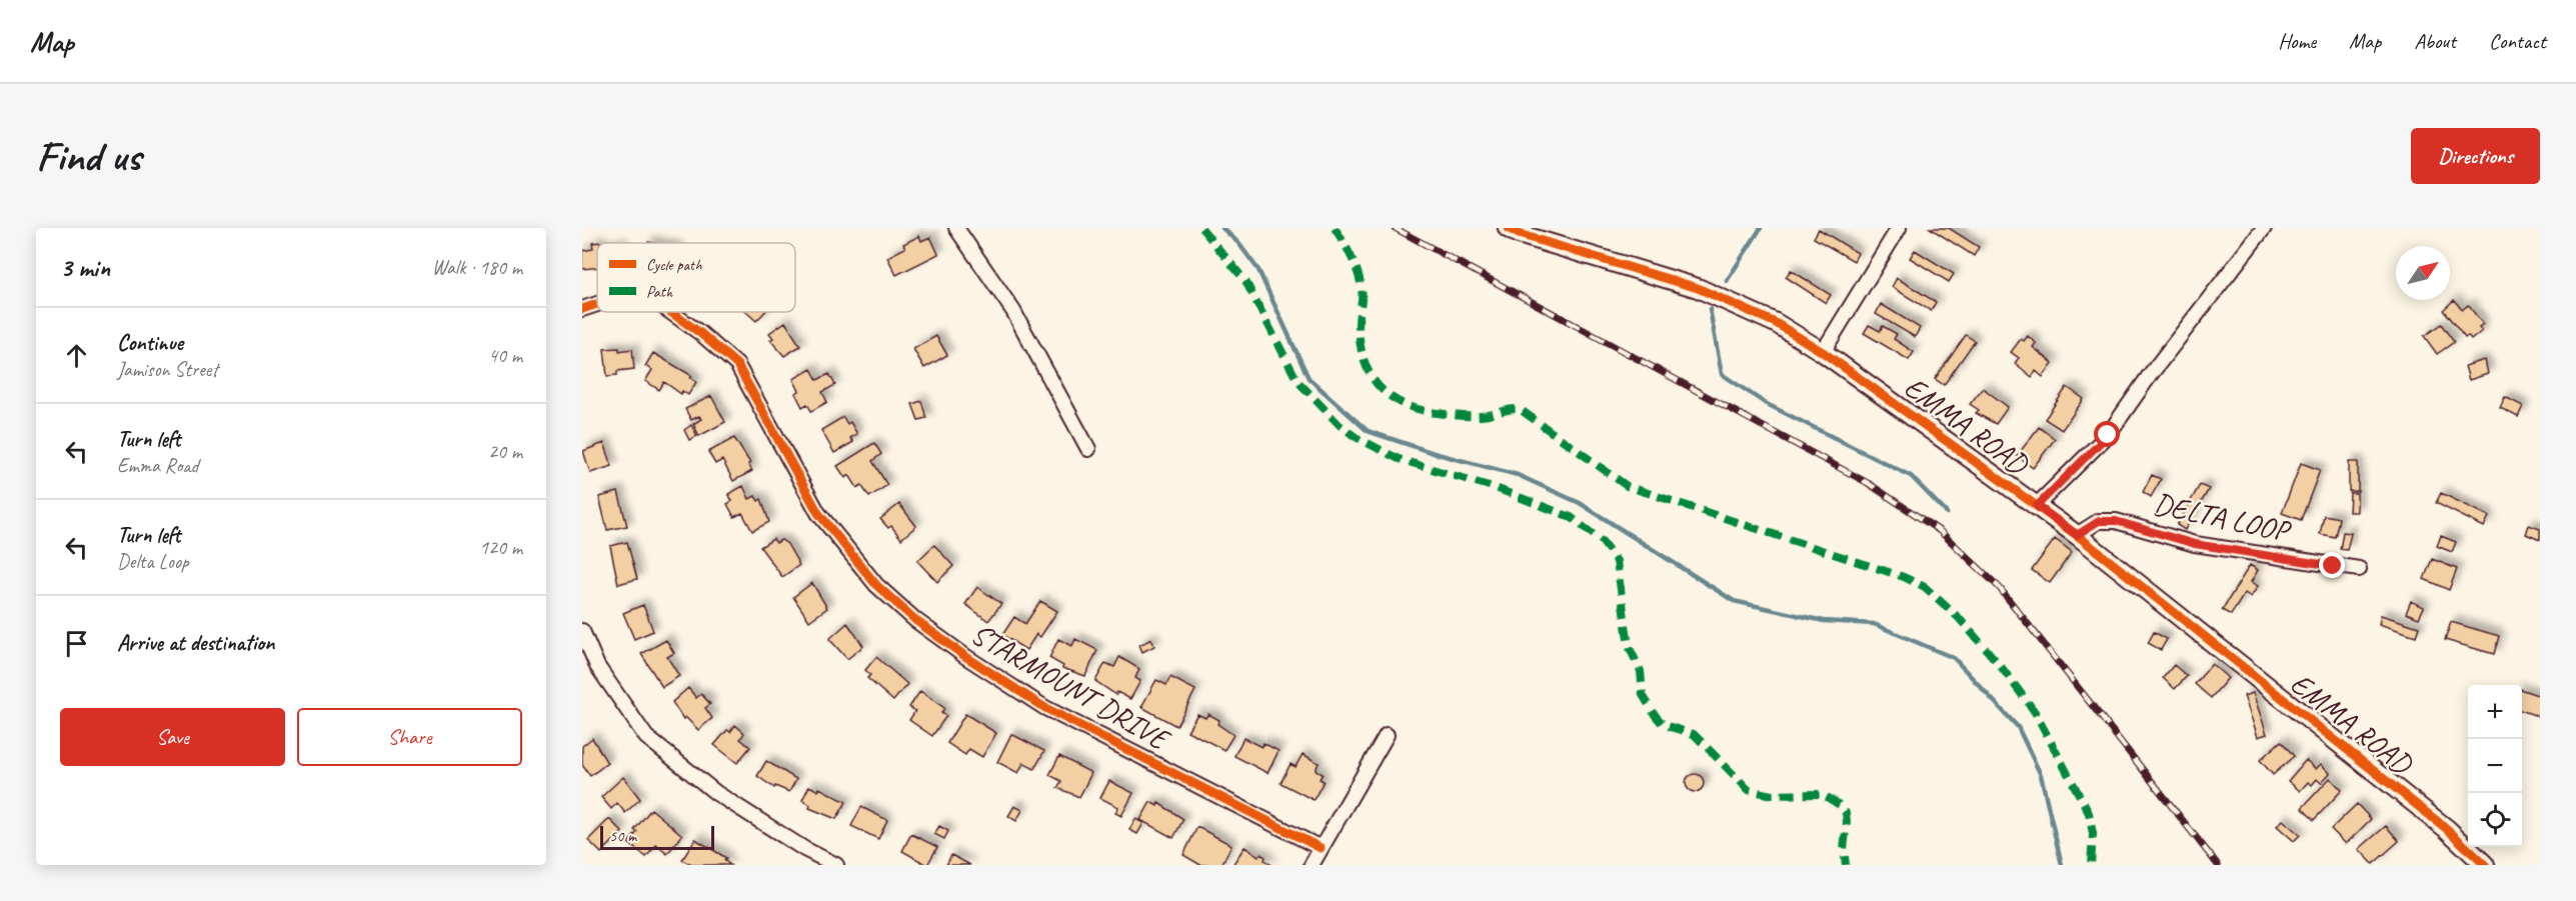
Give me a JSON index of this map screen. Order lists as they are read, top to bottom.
{
  "streets": {
    "street": ["EMMA ROAD", "DELTA LOOP", "STARMOUNT DRIVE"]
  },
  "crossings": [
    ["EMMA ROAD", "DELTA LOOP"]
  ],
  "legend": ["Cycle path", "Path"],
  "scale_bar": "50 m",
  "north": "top right",
  "page": {
    "header": "Map",
    "nav": [
      "Home",
      "Map",
      "About",
      "Contact"
    ],
    "buttons": [
      "Directions",
      ["Save", "Share"]
    ],
    "title": "Find us",
    "heading": ["3 min", "Walk · 180 m"],
    "list": [
      ["Continue", "Jamison Street", "40 m"],
      ["Turn left", "Emma Road", "20 m"],
      ["Turn left", "Delta Loop", "120 m"],
      "Arrive at destination"
    ],
    "map_buttons": ["+", "−"],
    "scale": "50 m"
  }
}
